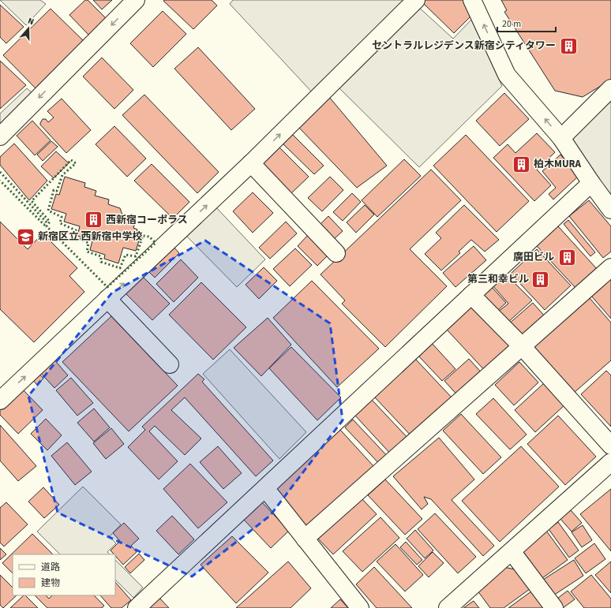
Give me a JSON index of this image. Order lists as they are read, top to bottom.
{
  "places": {
    "building": [
      "セントラルレジデンス新宿シティタワー",
      "柏木MURA",
      "西新宿コーポラス",
      "廣田ビル",
      "第三和幸ビル"
    ],
    "school or university": ["新宿区立 西新宿中学校"]
  },
  "legend": ["道路", "建物"],
  "scale_bar": "20 m",
  "north": "top"
}
